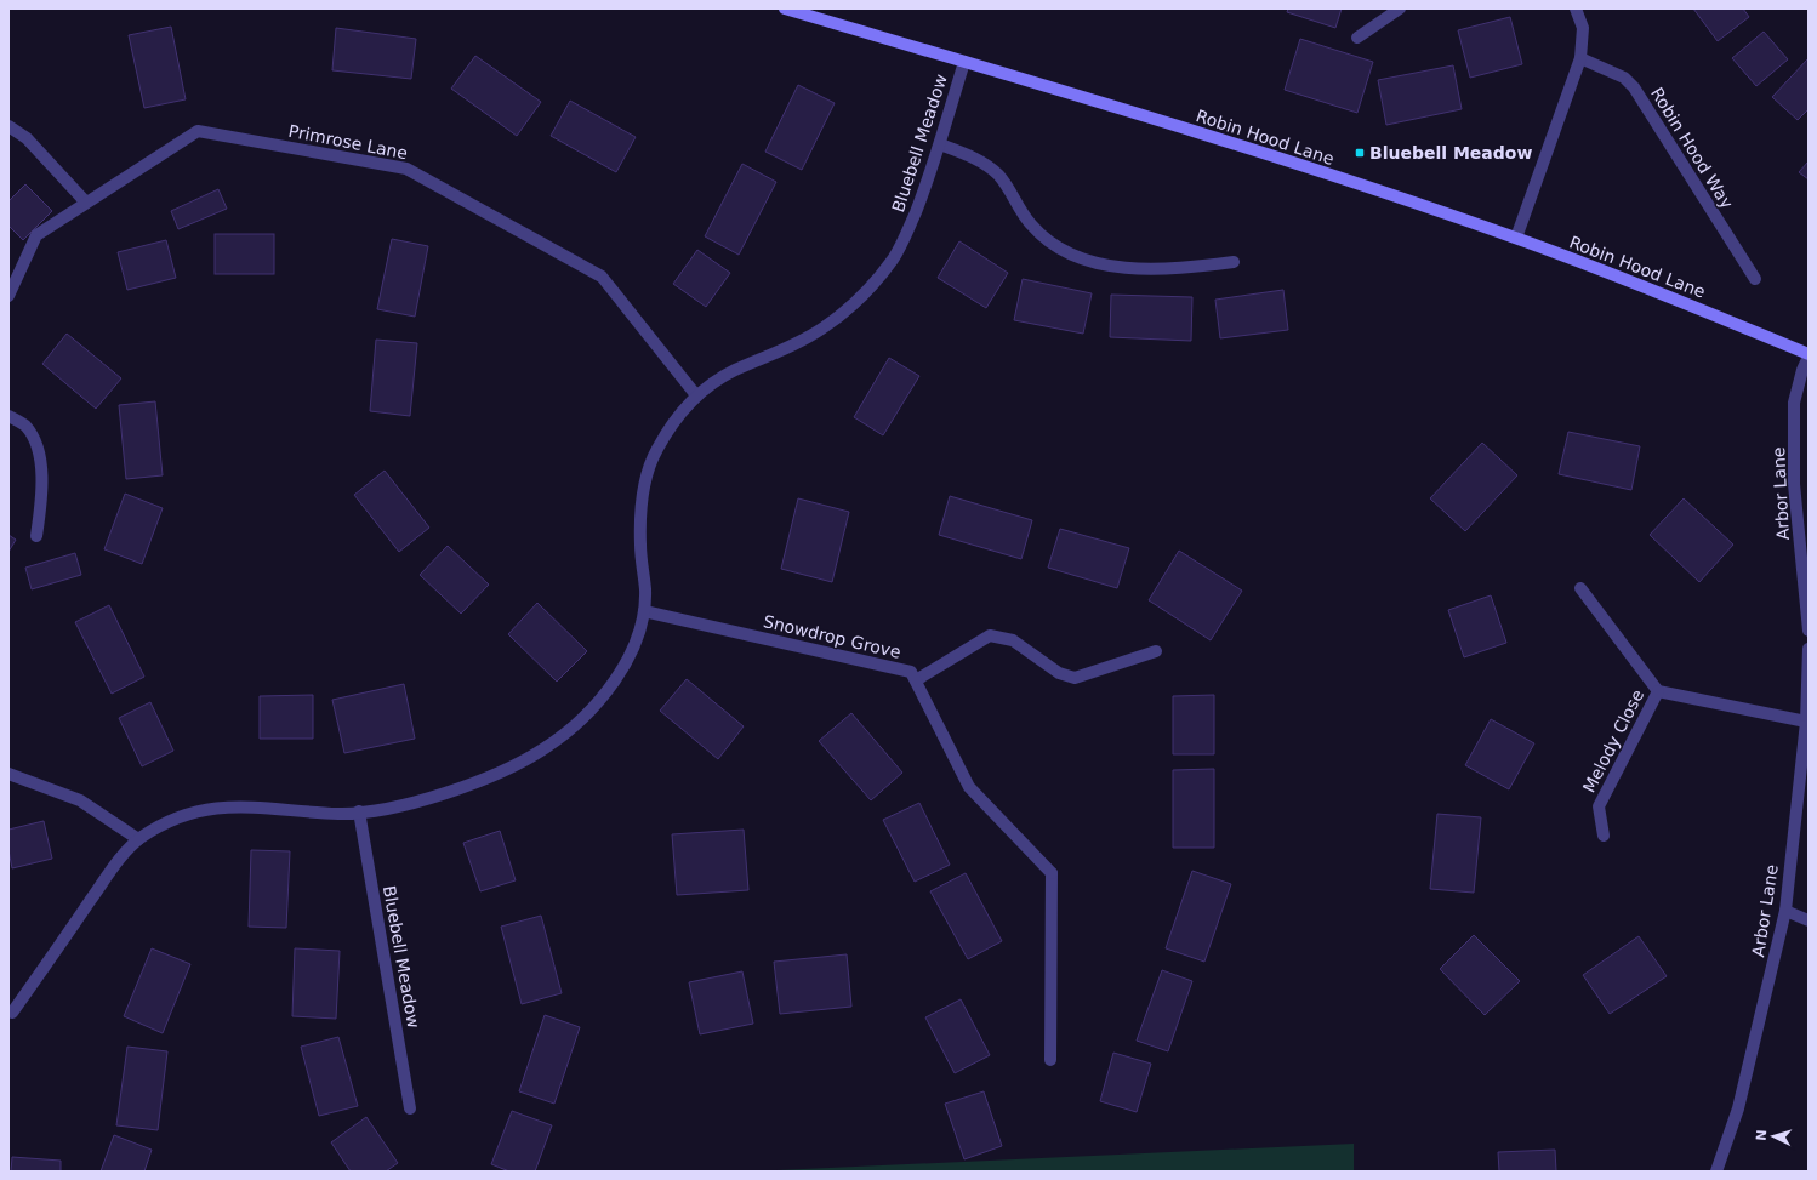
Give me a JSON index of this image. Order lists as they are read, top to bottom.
{
  "streets": {
    "main road": ["Robin Hood Lane"],
    "street": [
      "Primrose Lane",
      "Bluebell Meadow",
      "Robin Hood Way",
      "Arbor Lane",
      "Snowdrop Grove",
      "Melody Close"
    ]
  },
  "crossings": [
    ["Robin Hood Lane", "Bluebell Meadow"],
    ["Robin Hood Lane", "Arbor Lane"],
    ["Primrose Lane", "Bluebell Meadow"],
    ["Bluebell Meadow", "Snowdrop Grove"],
    ["Arbor Lane", "Melody Close"]
  ],
  "places": {
    "transit": ["Bluebell Meadow"]
  },
  "north": "left"
}
